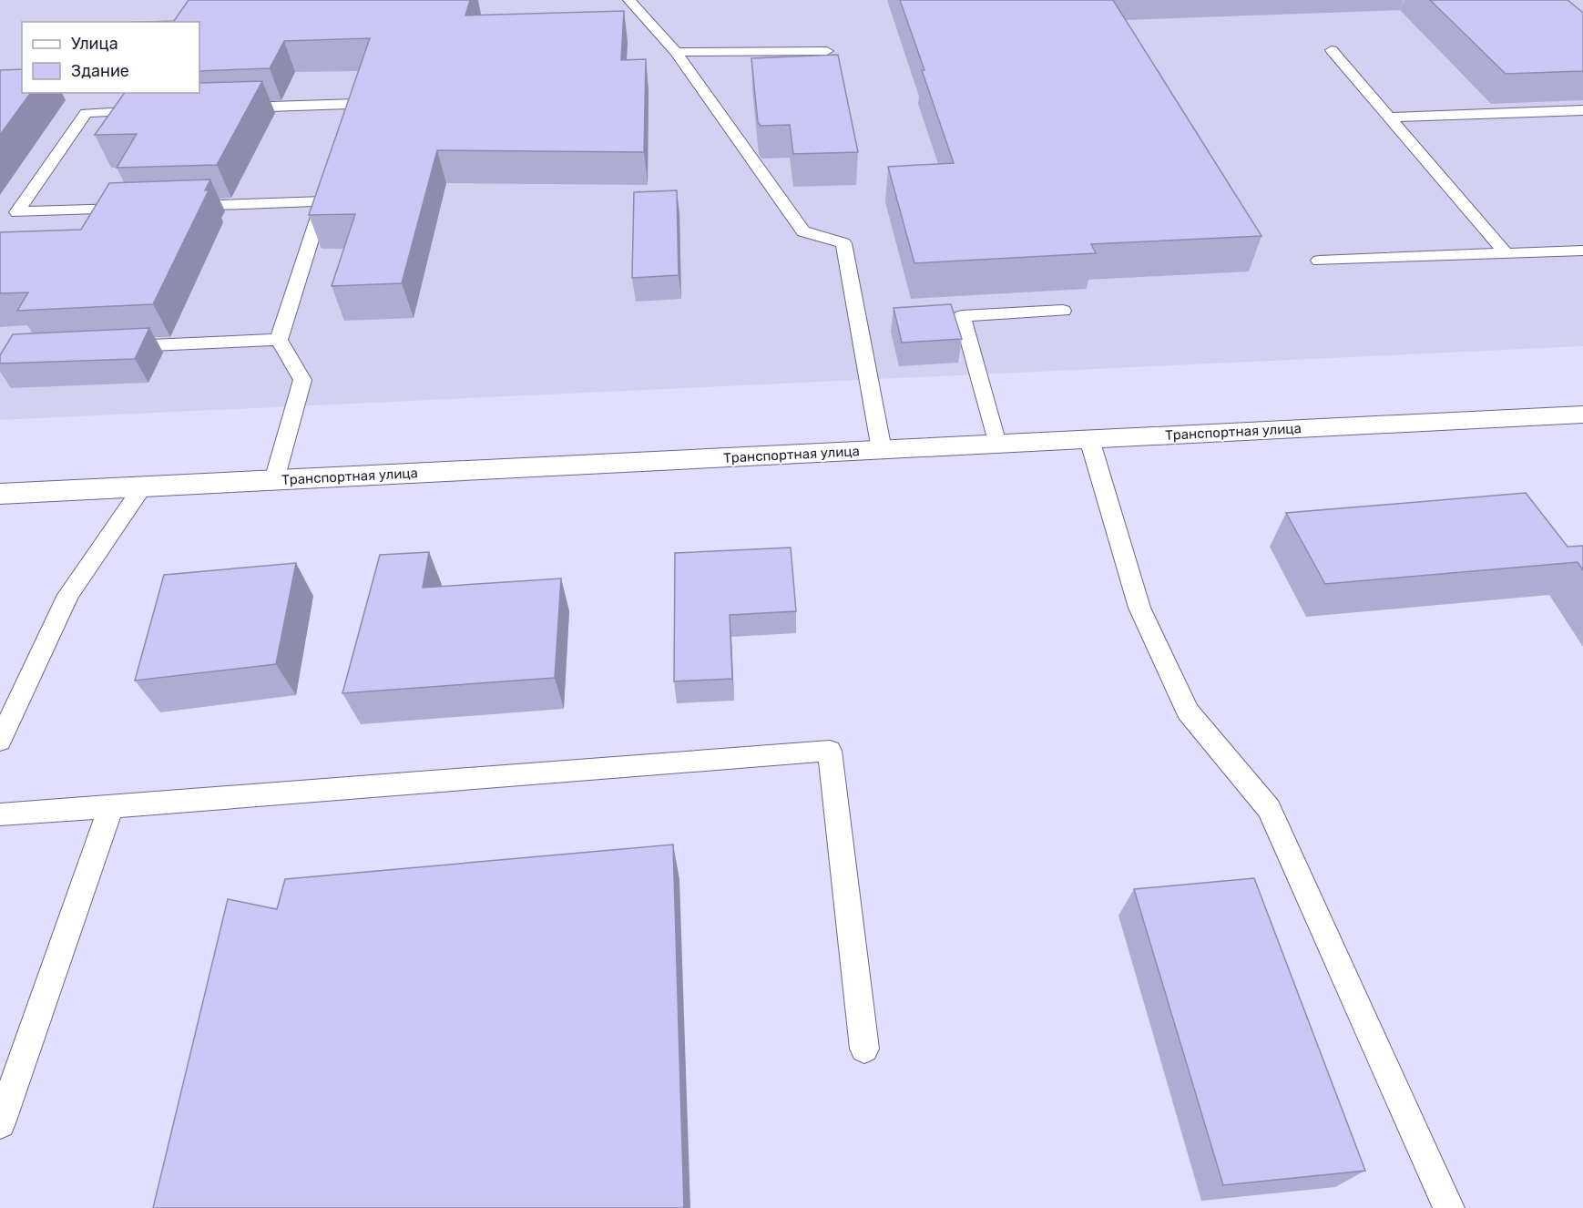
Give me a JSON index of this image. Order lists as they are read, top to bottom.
{
  "streets": {
    "main road": ["Транспортная улица"]
  },
  "legend": ["Улица", "Здание"]
}
